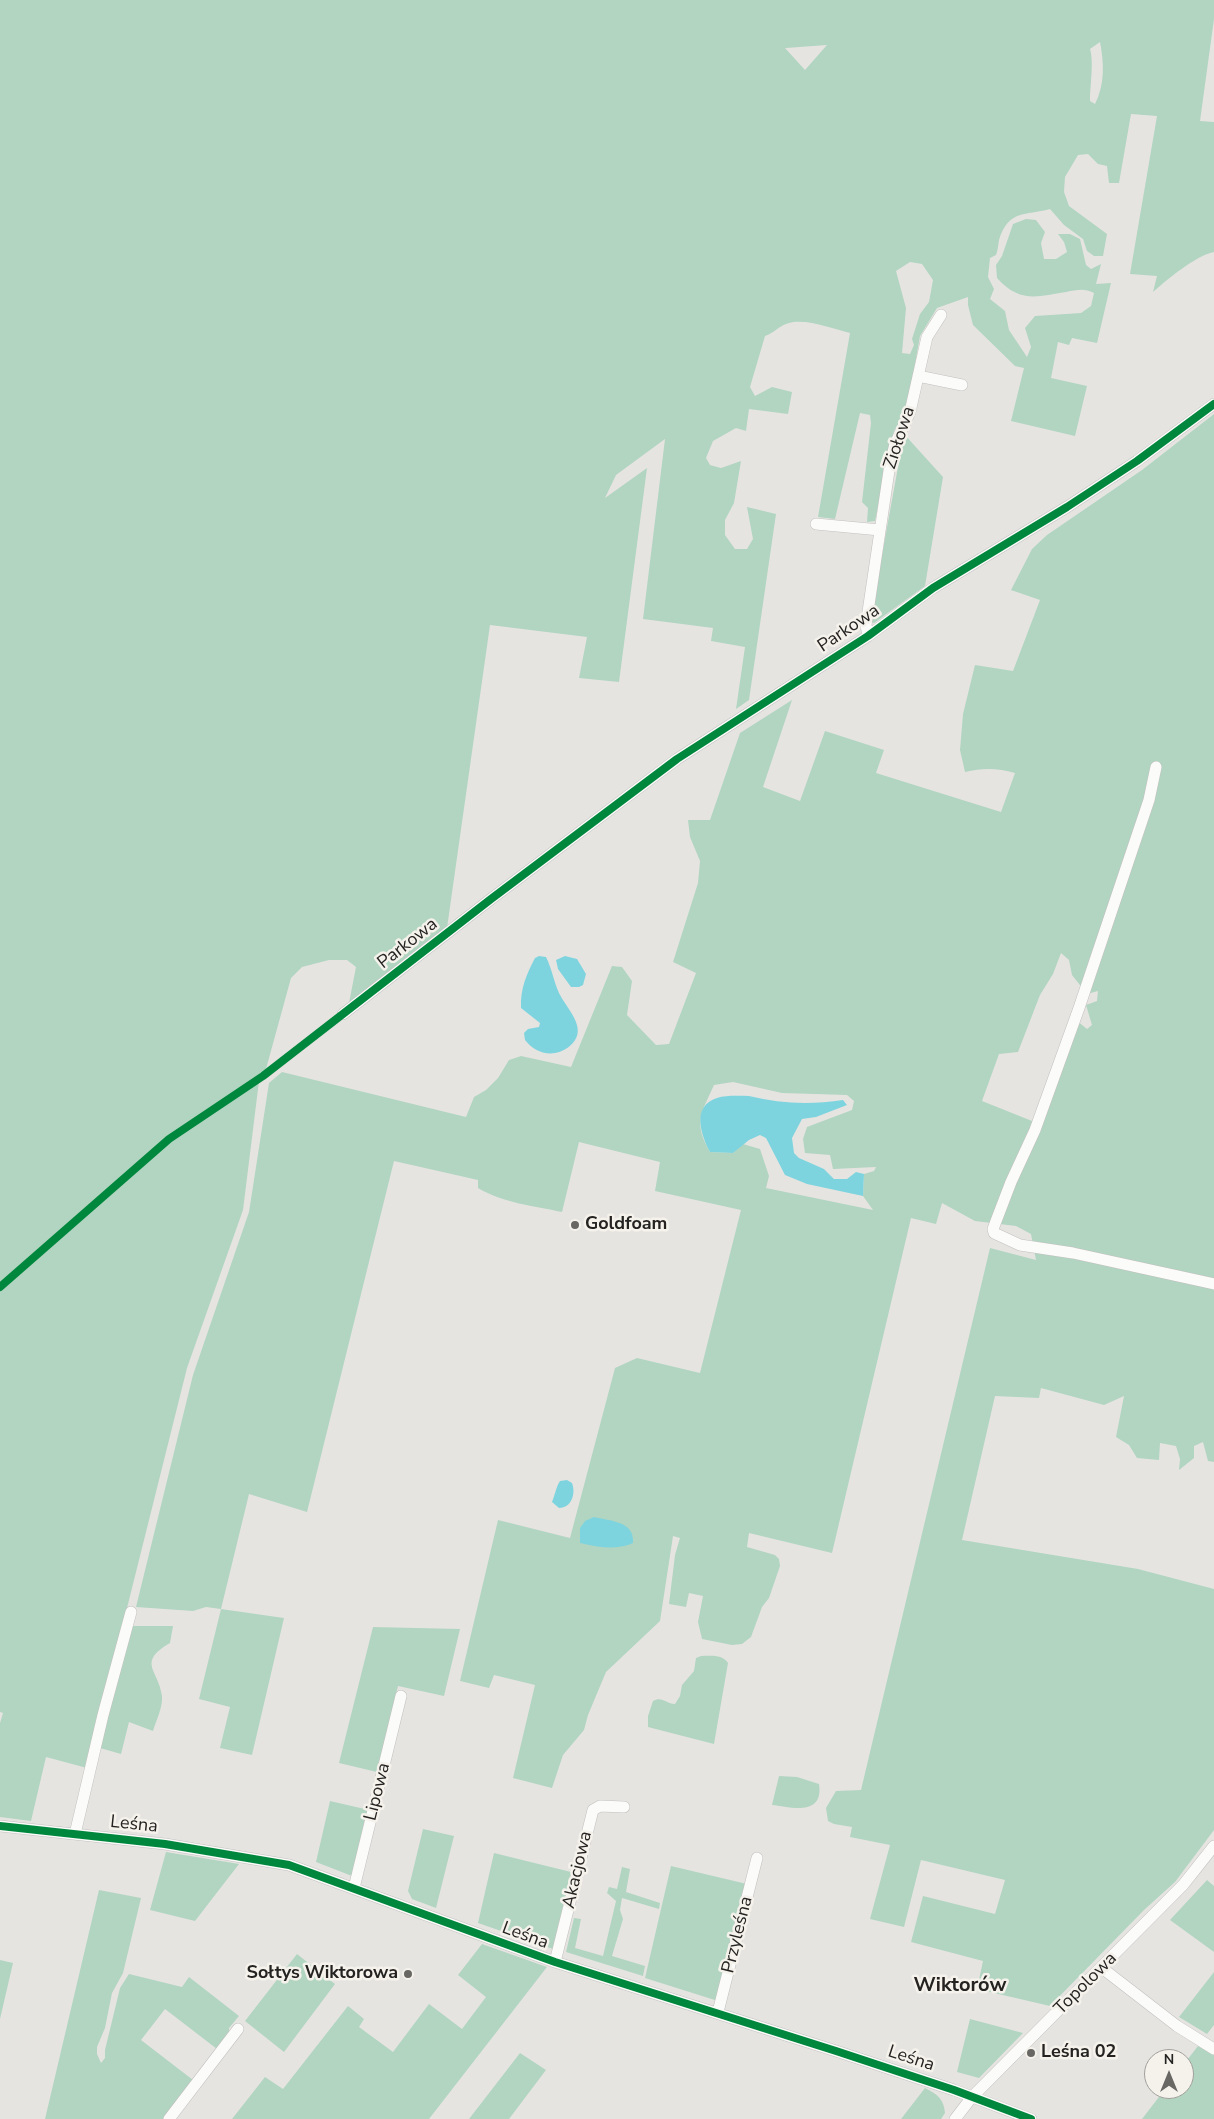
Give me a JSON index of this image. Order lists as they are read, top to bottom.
{
  "streets": {
    "street": [
      "Ziołowa",
      "Parkowa",
      "Lipowa",
      "Leśna",
      "Akacjowa",
      "Przyleśna",
      "Topolowa"
    ]
  },
  "crossings": [
    ["Ziołowa", "Parkowa"],
    ["Lipowa", "Leśna"],
    ["Leśna", "Akacjowa"],
    ["Leśna", "Przyleśna"],
    ["Leśna", "Topolowa"]
  ],
  "districts": ["Wiktorów"],
  "places": ["Goldfoam", "Sołtys Wiktorowa", "Leśna 02"],
  "north": "top"
}
